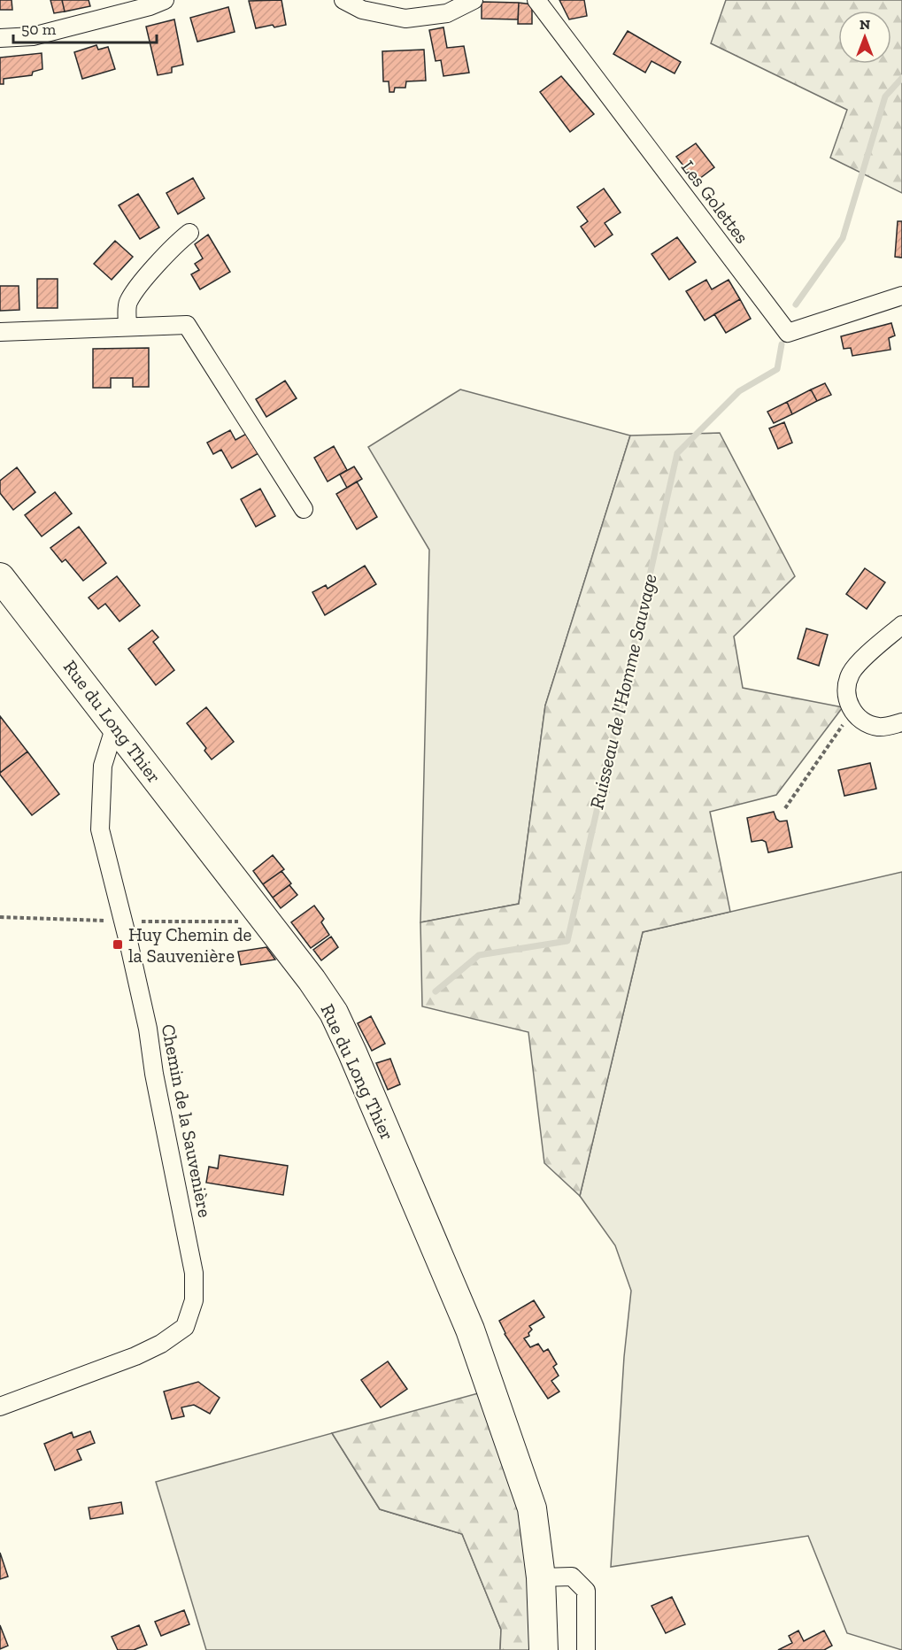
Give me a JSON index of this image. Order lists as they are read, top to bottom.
{
  "streets": {
    "main road": ["Rue du Long Thier"],
    "street": ["Les Golettes", "Chemin de la Sauvenière"]
  },
  "crossings": [
    ["Rue du Long Thier", "Chemin de la Sauvenière"]
  ],
  "water": ["Ruisseau de l'Homme Sauvage"],
  "places": {
    "transit": ["Huy Chemin de la Sauvenière"]
  },
  "scale_bar": "50 m",
  "north": "top"
}
